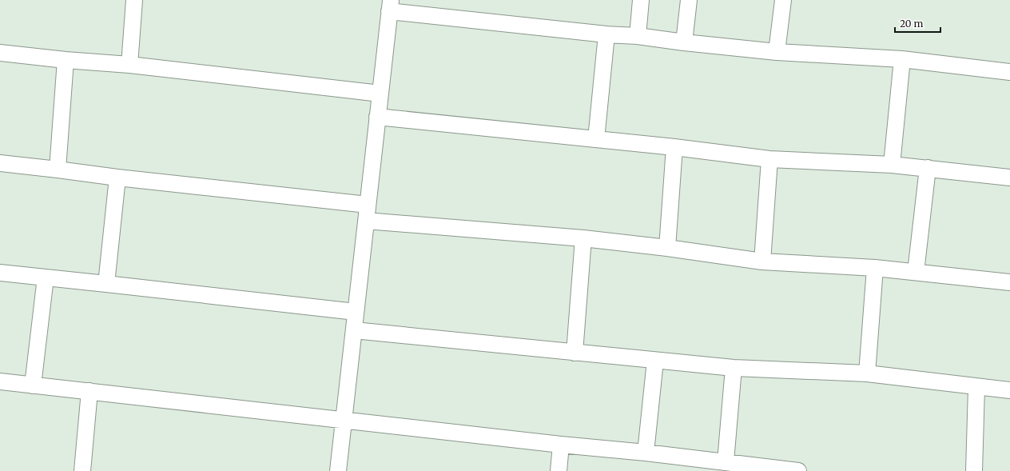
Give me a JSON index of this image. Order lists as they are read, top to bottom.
{
  "scale_bar": "20 m"
}
